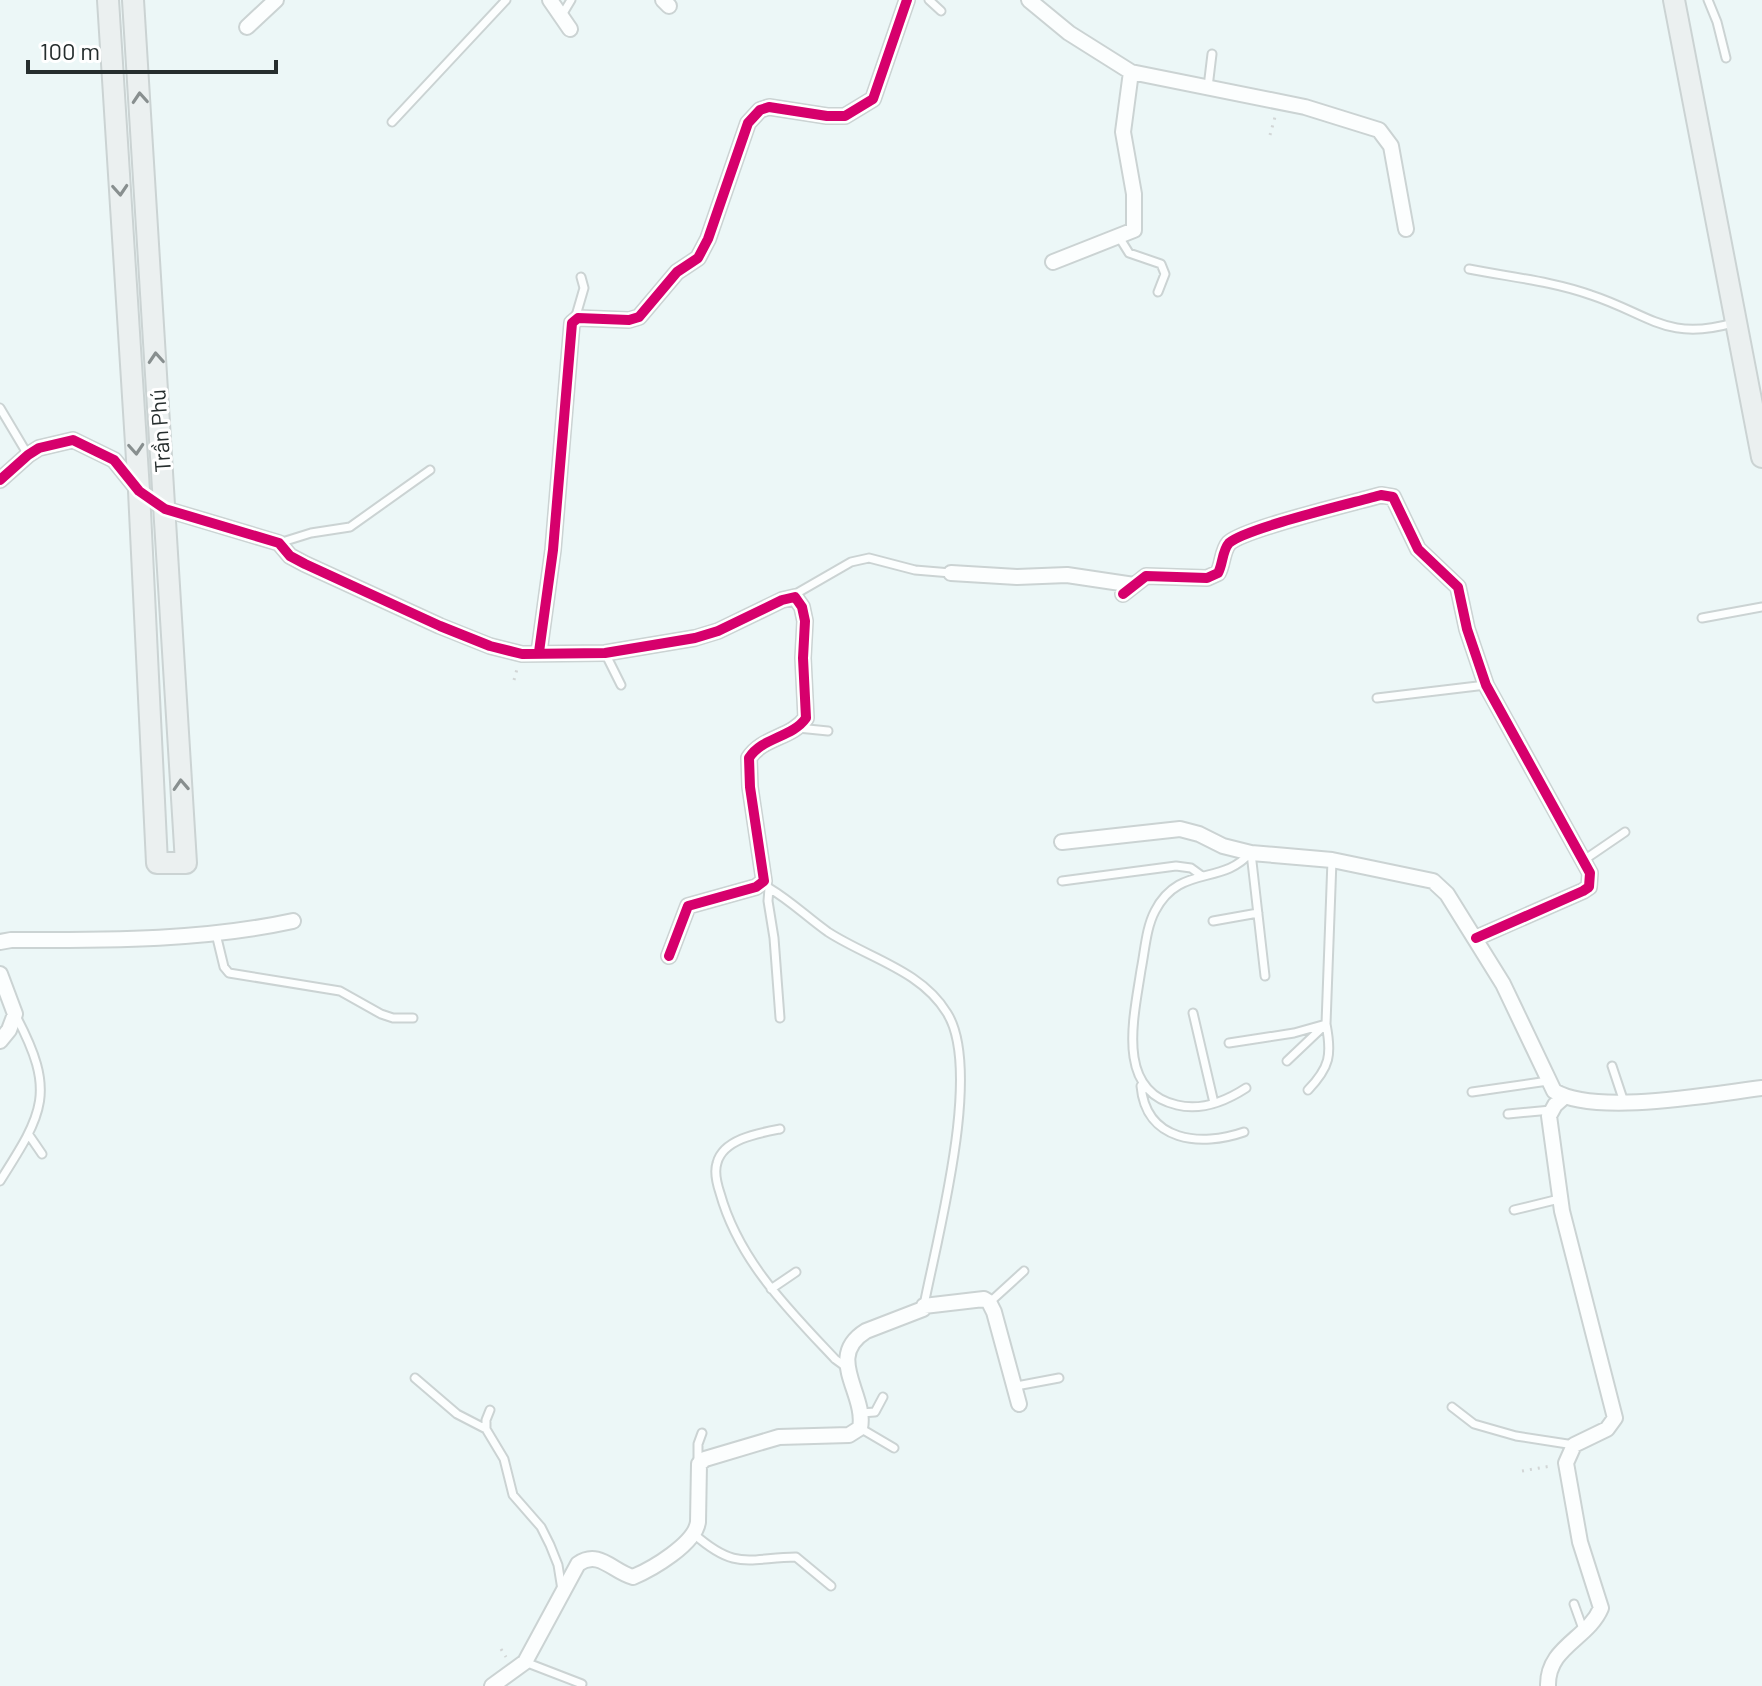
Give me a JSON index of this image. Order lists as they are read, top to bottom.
{
  "streets": {
    "main road": ["Trần Phú"]
  },
  "scale_bar": "100 m"
}
